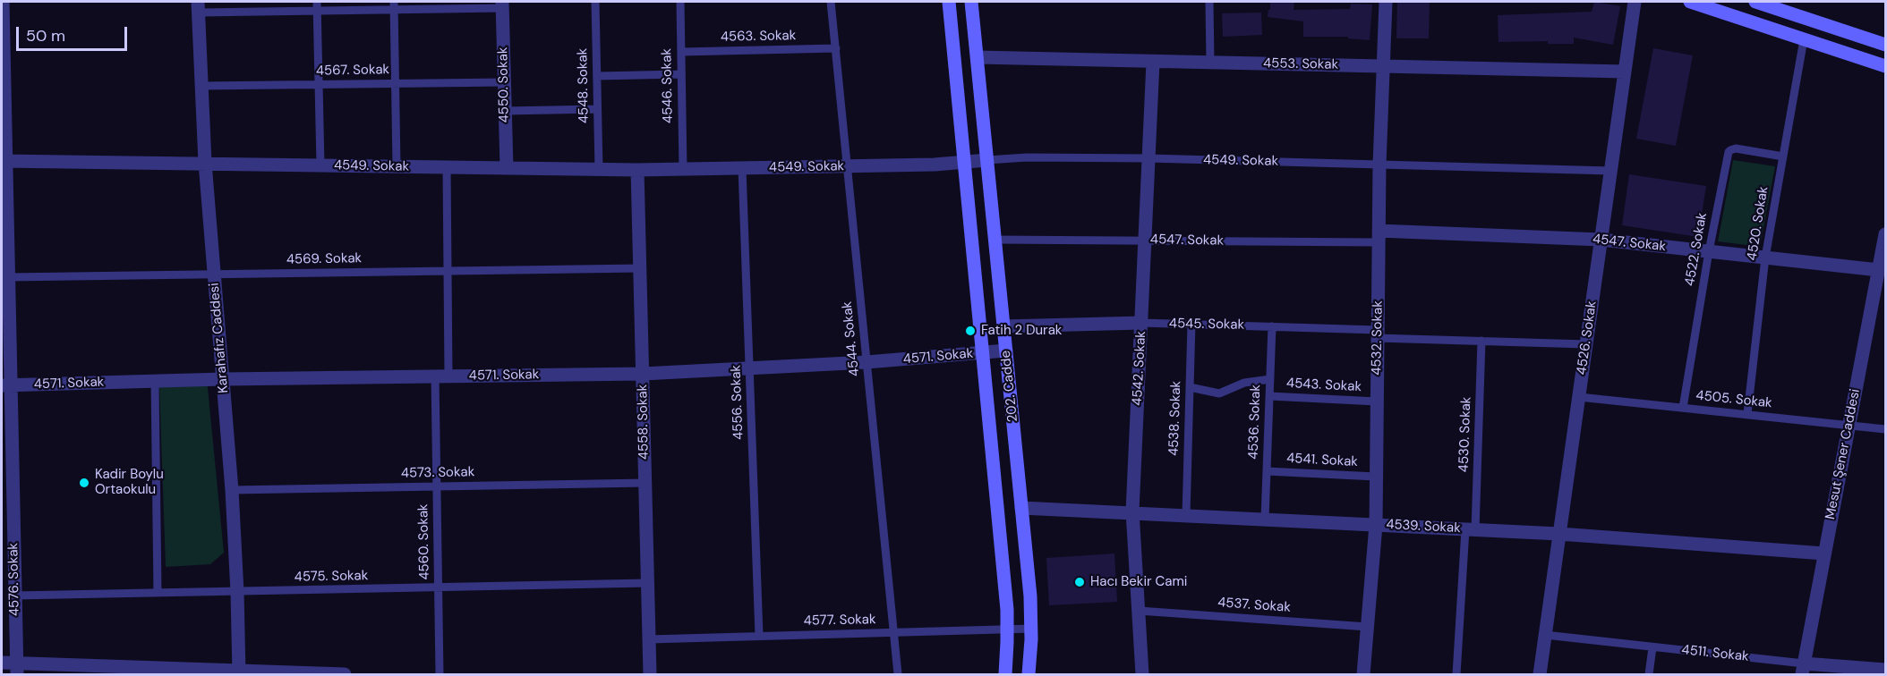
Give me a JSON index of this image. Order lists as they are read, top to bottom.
{
  "streets": {
    "main road": ["202. Cadde"],
    "street": [
      "4553. Sokak",
      "4550. Sokak",
      "4549. Sokak",
      "4547. Sokak",
      "4545. Sokak",
      "Karahafız Caddesi",
      "4532. Sokak",
      "4526. Sokak",
      "4571. Sokak",
      "4542. Sokak",
      "4558. Sokak",
      "Mesut Şener Caddesi",
      "4539. Sokak",
      "4576. Sokak",
      "4511. Sokak"
    ],
    "lane": [
      "4563. Sokak",
      "4567. Sokak",
      "4548. Sokak",
      "4546. Sokak",
      "4520. Sokak",
      "4522. Sokak",
      "4569. Sokak",
      "4544. Sokak",
      "4543. Sokak",
      "4505. Sokak",
      "4556. Sokak",
      "4538. Sokak",
      "4536. Sokak",
      "4530. Sokak",
      "4541. Sokak",
      "4573. Sokak",
      "4560. Sokak",
      "4575. Sokak",
      "4537. Sokak",
      "4577. Sokak"
    ]
  },
  "crossings": [
    ["4563. Sokak", "4546. Sokak"],
    ["4563. Sokak", "4544. Sokak"],
    ["4553. Sokak", "4532. Sokak"],
    ["4553. Sokak", "4526. Sokak"],
    ["4553. Sokak", "4542. Sokak"],
    ["4553. Sokak", "202. Cadde"],
    ["4567. Sokak", "4550. Sokak"],
    ["4567. Sokak", "Karahafız Caddesi"],
    ["4550. Sokak", "4549. Sokak"],
    ["4548. Sokak", "4549. Sokak"],
    ["4546. Sokak", "4549. Sokak"],
    ["4549. Sokak", "Karahafız Caddesi"],
    ["4549. Sokak", "4532. Sokak"],
    ["4549. Sokak", "4526. Sokak"],
    ["4549. Sokak", "4544. Sokak"],
    ["4549. Sokak", "4542. Sokak"],
    ["4549. Sokak", "202. Cadde"],
    ["4549. Sokak", "4556. Sokak"],
    ["4549. Sokak", "4558. Sokak"],
    ["4549. Sokak", "4560. Sokak"],
    ["4549. Sokak", "4576. Sokak"],
    ["4520. Sokak", "4547. Sokak"],
    ["4520. Sokak", "4522. Sokak"],
    ["4520. Sokak", "4505. Sokak"],
    ["4547. Sokak", "4522. Sokak"],
    ["4547. Sokak", "4532. Sokak"],
    ["4547. Sokak", "4526. Sokak"],
    ["4547. Sokak", "4542. Sokak"],
    ["4547. Sokak", "202. Cadde"],
    ["4547. Sokak", "Mesut Şener Caddesi"],
    ["4522. Sokak", "4505. Sokak"],
    ["4569. Sokak", "Karahafız Caddesi"],
    ["4569. Sokak", "4558. Sokak"],
    ["4569. Sokak", "4560. Sokak"],
    ["4569. Sokak", "4576. Sokak"],
    ["4545. Sokak", "4532. Sokak"],
    ["4545. Sokak", "4526. Sokak"],
    ["4545. Sokak", "4542. Sokak"],
    ["4545. Sokak", "202. Cadde"],
    ["4545. Sokak", "4538. Sokak"],
    ["4545. Sokak", "4536. Sokak"],
    ["4545. Sokak", "4530. Sokak"],
    ["Karahafız Caddesi", "4571. Sokak"],
    ["Karahafız Caddesi", "4573. Sokak"],
    ["Karahafız Caddesi", "4575. Sokak"],
    ["4532. Sokak", "4543. Sokak"],
    ["4532. Sokak", "4541. Sokak"],
    ["4532. Sokak", "4539. Sokak"],
    ["4532. Sokak", "4537. Sokak"],
    ["4526. Sokak", "4505. Sokak"],
    ["4526. Sokak", "4539. Sokak"],
    ["4526. Sokak", "4511. Sokak"],
    ["4544. Sokak", "4571. Sokak"],
    ["4544. Sokak", "4577. Sokak"],
    ["4571. Sokak", "202. Cadde"],
    ["4571. Sokak", "4556. Sokak"],
    ["4571. Sokak", "4558. Sokak"],
    ["4571. Sokak", "4560. Sokak"],
    ["4571. Sokak", "4576. Sokak"],
    ["4542. Sokak", "4539. Sokak"],
    ["4542. Sokak", "4537. Sokak"],
    ["4543. Sokak", "4536. Sokak"],
    ["202. Cadde", "4539. Sokak"],
    ["202. Cadde", "4577. Sokak"],
    ["4505. Sokak", "Mesut Şener Caddesi"],
    ["4556. Sokak", "4577. Sokak"],
    ["4538. Sokak", "4539. Sokak"],
    ["4558. Sokak", "4573. Sokak"],
    ["4558. Sokak", "4575. Sokak"],
    ["4558. Sokak", "4577. Sokak"],
    ["4536. Sokak", "4541. Sokak"],
    ["4536. Sokak", "4539. Sokak"],
    ["4530. Sokak", "4539. Sokak"],
    ["Mesut Şener Caddesi", "4539. Sokak"],
    ["Mesut Şener Caddesi", "4511. Sokak"],
    ["4573. Sokak", "4560. Sokak"],
    ["4560. Sokak", "4575. Sokak"],
    ["4575. Sokak", "4576. Sokak"]
  ],
  "places": ["Fatih 2 Durak", "Kadir Boylu Ortaokulu", "Hacı Bekir Cami"],
  "scale_bar": "50 m"
}
